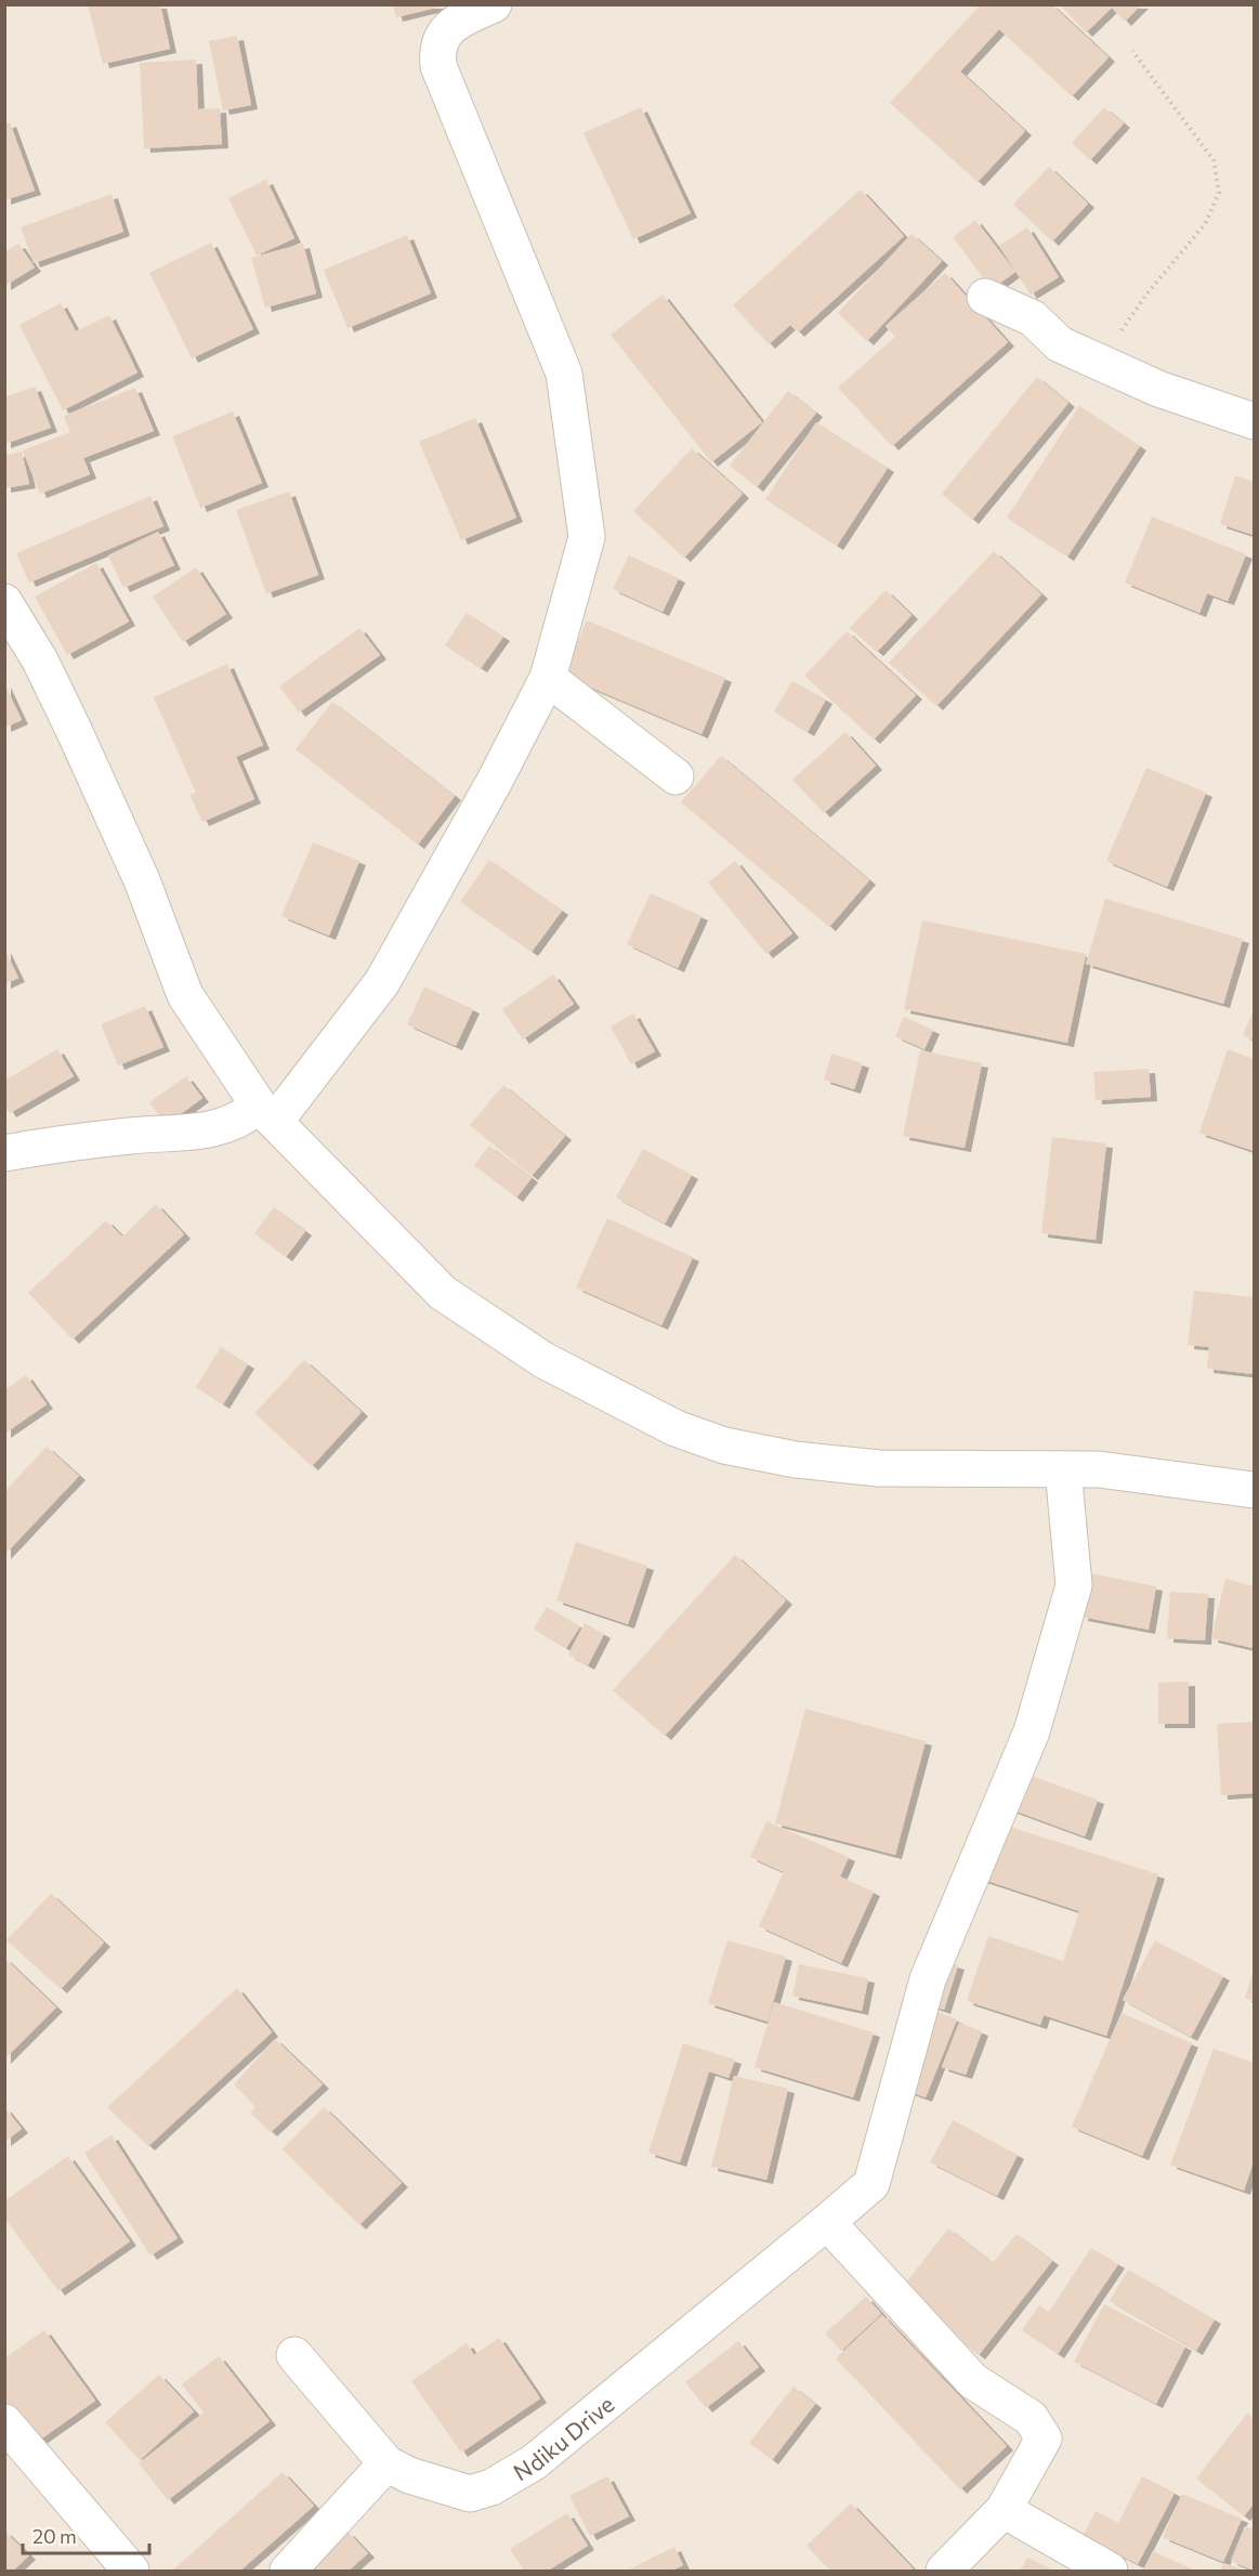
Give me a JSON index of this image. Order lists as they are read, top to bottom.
{
  "streets": {
    "street": ["Ndiku Drive"]
  },
  "scale_bar": "20 m"
}
